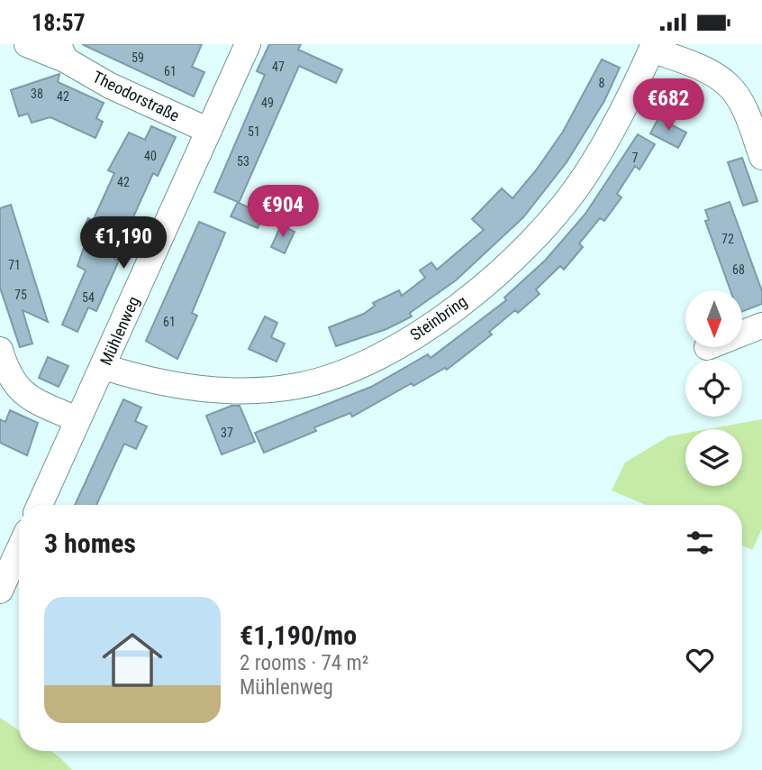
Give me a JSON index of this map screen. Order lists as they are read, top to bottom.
{
  "streets": {
    "street": ["Theodorstraße", "Steinbring", "Mühlenweg"]
  },
  "crossings": [
    ["Theodorstraße", "Mühlenweg"],
    ["Steinbring", "Mühlenweg"]
  ],
  "house_numbers": [
    "59",
    "47",
    "61",
    "8",
    "38",
    "42",
    "49",
    "51",
    "40",
    "7",
    "53",
    "42",
    "72",
    "71",
    "68",
    "75",
    "54",
    "61",
    "37"
  ],
  "north": "bottom",
  "page": {
    "status": "18:57",
    "price": ["€682", "€904", "€1,190"],
    "heading": "3 homes",
    "list": [
      {
        "name": "€1,190/mo",
        "note": "2 rooms · 74 m² · Mühlenweg"
      }
    ]
  }
}
